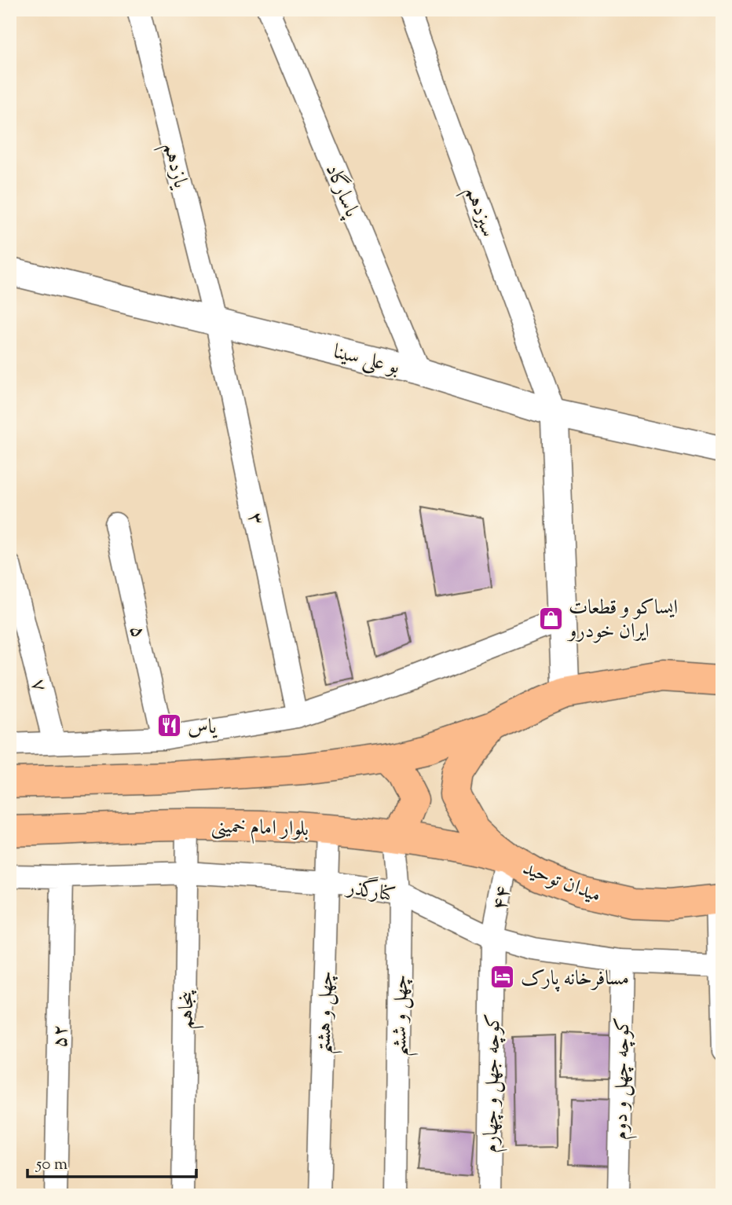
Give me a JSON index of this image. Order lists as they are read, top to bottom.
{
  "streets": {
    "main road": ["بلوار امام خمینی", "میدان توحید"],
    "street": [
      "یازدهم",
      "پاسارگاد",
      "سیزدهم",
      "بو علی سینا",
      "۳",
      "۵",
      "۷",
      "کنارگذر",
      "۴۴",
      "پنجاهم",
      "چهل و هشتم",
      "چهل و ششم",
      "۵۲",
      "کوچه چهل و دوم",
      "کوچه جهل و چهارم"
    ]
  },
  "crossings": [
    ["یازدهم", "بو علی سینا"],
    ["یازدهم", "۳"],
    ["پاسارگاد", "بو علی سینا"],
    ["سیزدهم", "بو علی سینا"],
    ["بو علی سینا", "۳"],
    ["بلوار امام خمینی", "میدان توحید"],
    ["بلوار امام خمینی", "۴۴"],
    ["بلوار امام خمینی", "پنجاهم"],
    ["بلوار امام خمینی", "چهل و هشتم"],
    ["بلوار امام خمینی", "چهل و ششم"],
    ["میدان توحید", "۴۴"],
    ["کنارگذر", "۴۴"],
    ["کنارگذر", "پنجاهم"],
    ["کنارگذر", "چهل و هشتم"],
    ["کنارگذر", "چهل و ششم"],
    ["کنارگذر", "۵۲"],
    ["کنارگذر", "کوچه چهل و دوم"],
    ["کنارگذر", "کوچه جهل و چهارم"],
    ["۴۴", "کوچه جهل و چهارم"]
  ],
  "places": {
    "shop": ["ایساکو و قطعات ایران خودرو"],
    "restaurant": ["یاس"],
    "hotel": ["مسافرخانه پارک"]
  },
  "scale_bar": "50 m"
}
